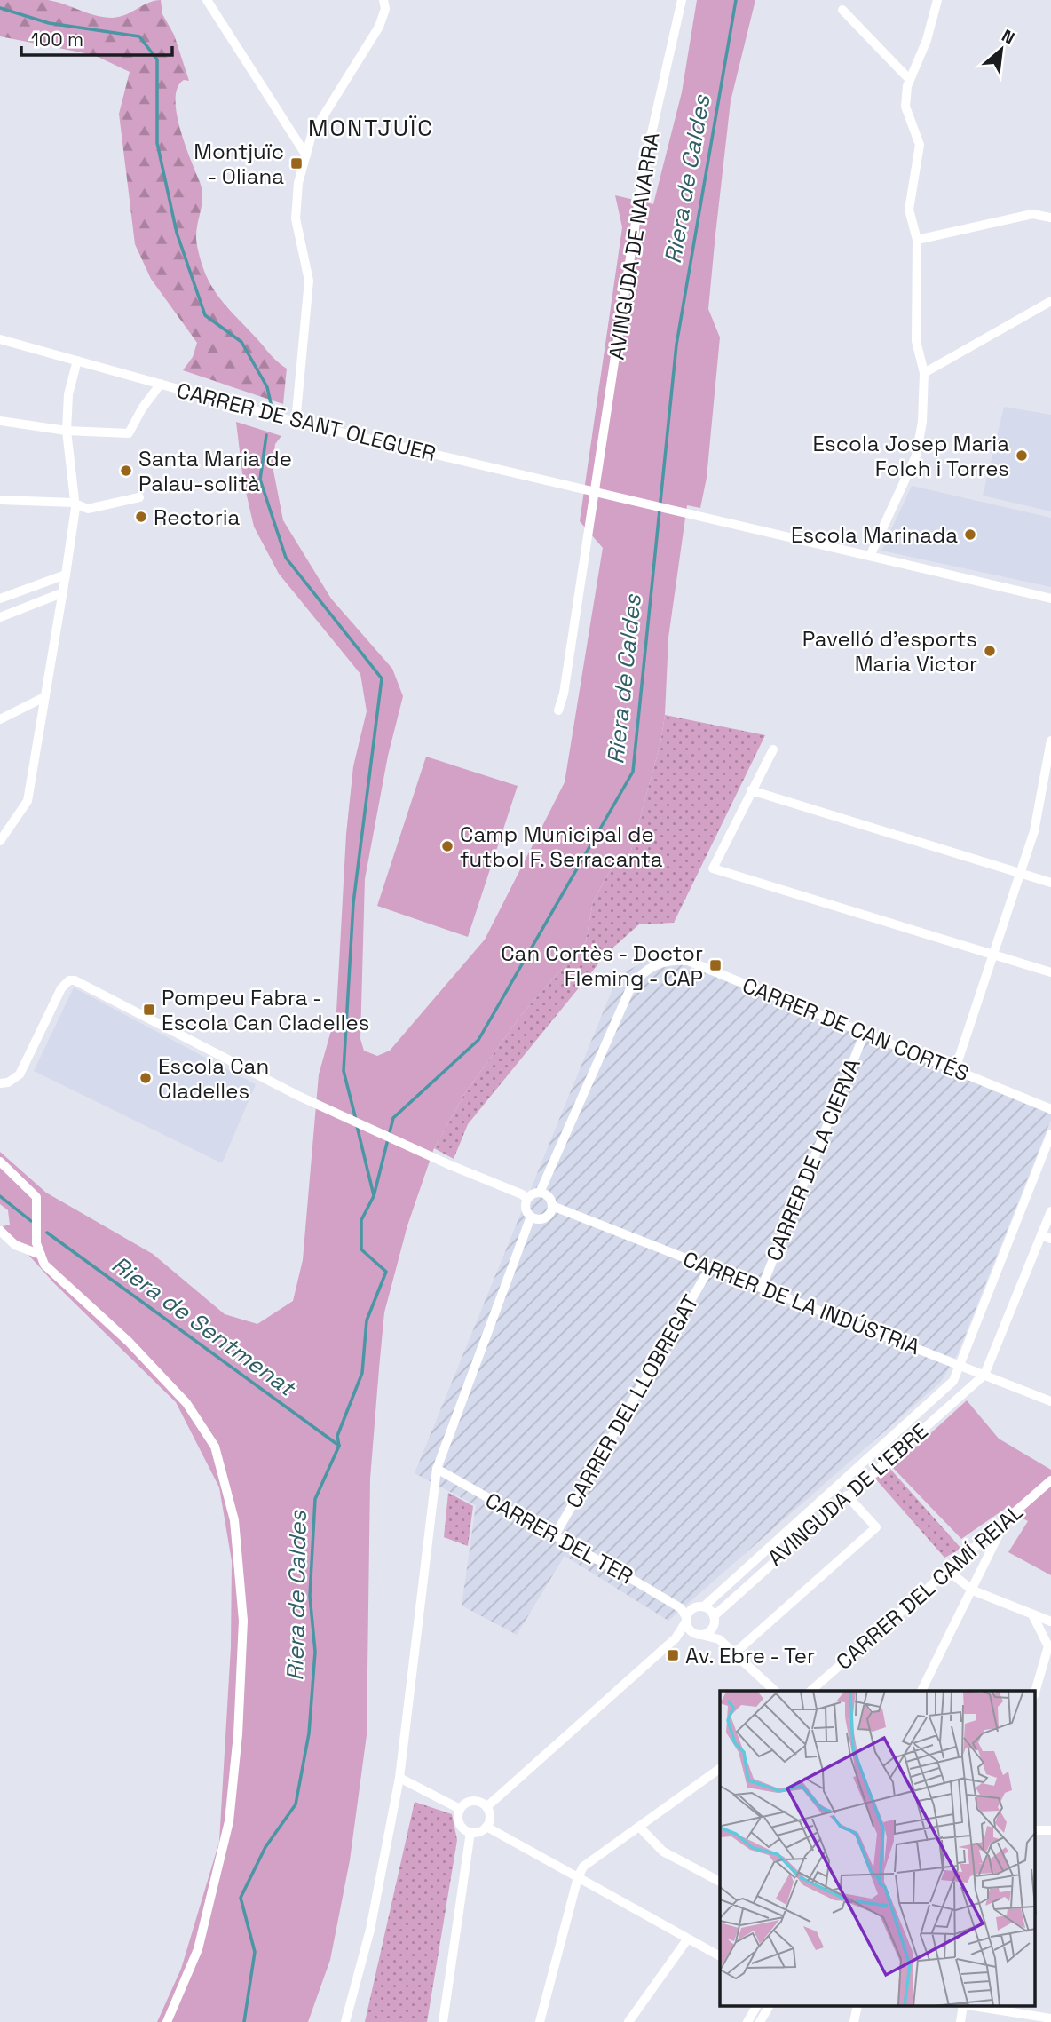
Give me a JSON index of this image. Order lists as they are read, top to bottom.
{
  "streets": {
    "street": [
      "AVINGUDA DE NAVARRA",
      "CARRER DE SANT OLEGUER",
      "CARRER DE CAN CORTÉS",
      "CARRER DE LA CIERVA",
      "CARRER DE LA INDÚSTRIA",
      "CARRER DEL LLOBREGAT",
      "AVINGUDA DE L'EBRE",
      "CARRER DEL TER",
      "CARRER DEL CAMÍ REIAL"
    ]
  },
  "crossings": [
    ["AVINGUDA DE NAVARRA", "CARRER DE SANT OLEGUER"],
    ["CARRER DE CAN CORTÉS", "CARRER DE LA CIERVA"],
    ["CARRER DE CAN CORTÉS", "CARRER DE LA INDÚSTRIA"],
    ["CARRER DE LA CIERVA", "CARRER DE LA INDÚSTRIA"],
    ["CARRER DE LA INDÚSTRIA", "CARRER DEL LLOBREGAT"],
    ["CARRER DE LA INDÚSTRIA", "AVINGUDA DE L'EBRE"],
    ["CARRER DEL LLOBREGAT", "CARRER DEL TER"],
    ["AVINGUDA DE L'EBRE", "CARRER DEL TER"]
  ],
  "districts": ["MONTJUÏC"],
  "water": ["Riera de Caldes", "Riera de Sentmenat"],
  "places": {
    "transit": [
      "Montjuïc - Oliana",
      "Can Cortès - Doctor Fleming - CAP",
      "Pompeu Fabra - Escola Can Cladelles",
      "Av. Ebre - Ter"
    ],
    "other": [
      "Escola Josep Maria Folch i Torres",
      "Santa Maria de Palau-solità",
      "Rectoria",
      "Escola Marinada",
      "Pavelló d'esports Maria Victor",
      "Camp Municipal de futbol F. Serracanta",
      "Escola Can Cladelles"
    ]
  },
  "scale_bar": "100 m",
  "north": "top right"
}
